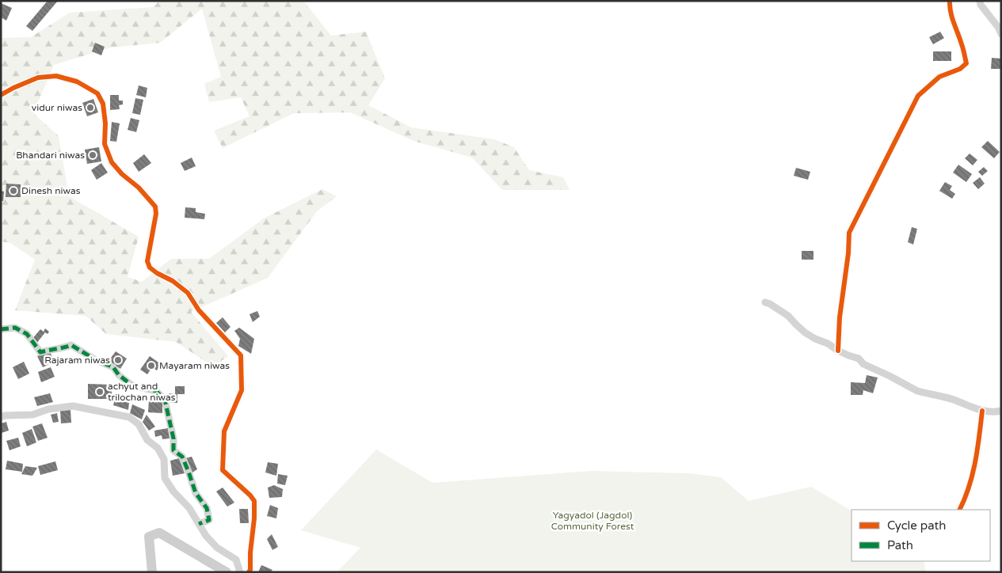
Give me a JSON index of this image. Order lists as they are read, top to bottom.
{
  "parks": ["Yagyadol (Jagdol) Community Forest"],
  "places": [
    "vidur niwas",
    "Bhandari niwas",
    "Dinesh niwas",
    "Rajaram niwas",
    "Mayaram niwas",
    "achyut and trilochan niwas"
  ],
  "legend": ["Cycle path", "Path"]
}
